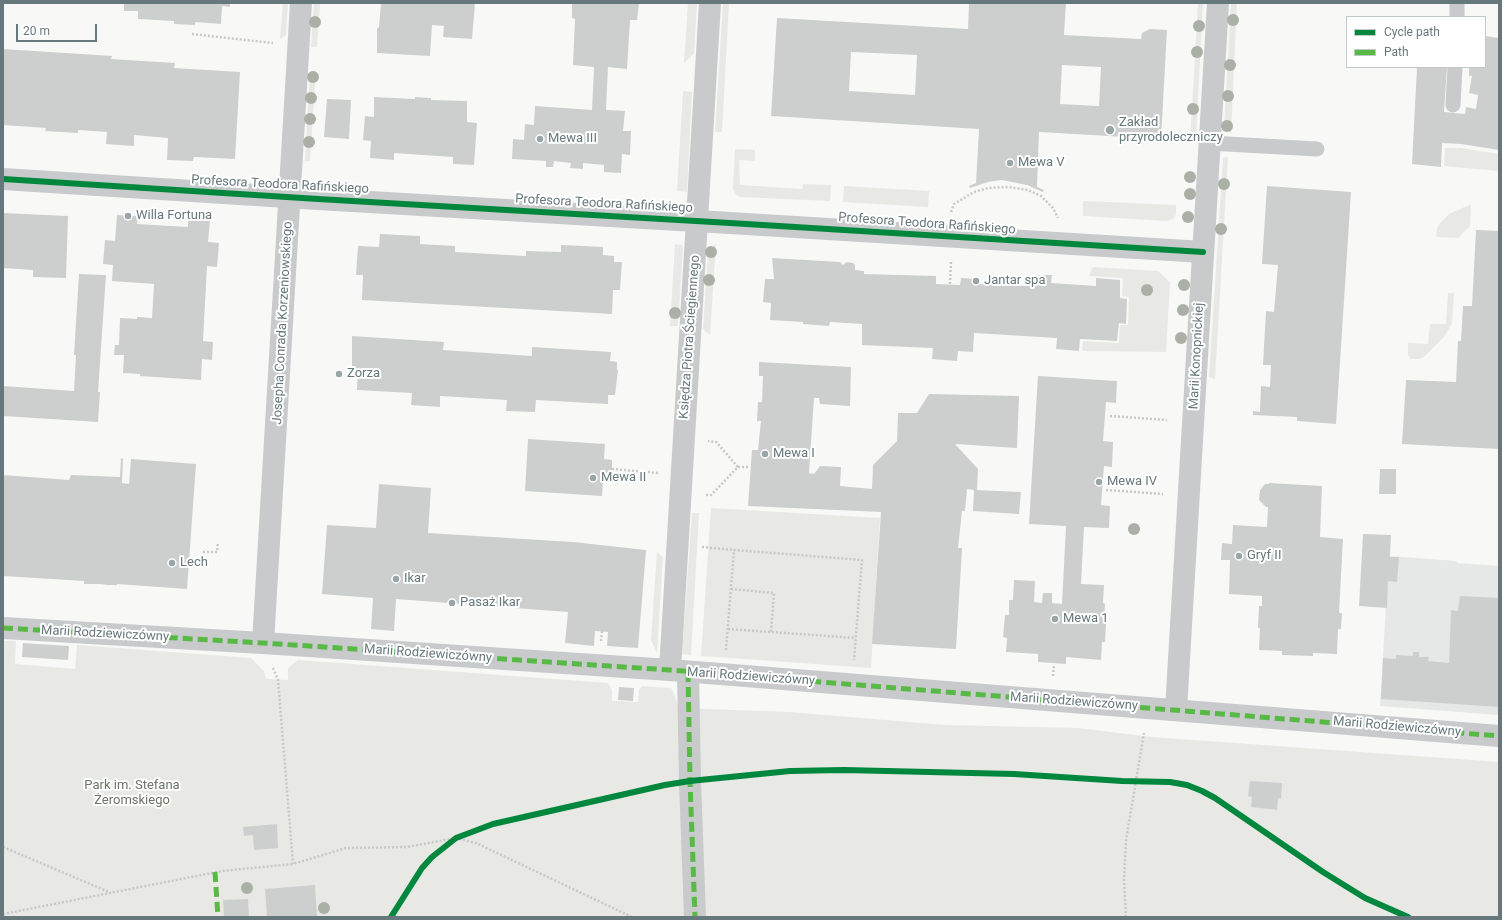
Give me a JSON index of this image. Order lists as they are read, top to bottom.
{
  "streets": {
    "street": [
      "Profesora Teodora Rafińskiego",
      "Josepha Conrada Korzeniowskiego",
      "Księdza Piotra Ściegiennego",
      "Marii Konopnickiej",
      "Marii Rodziewiczówny"
    ]
  },
  "crossings": [
    ["Profesora Teodora Rafińskiego", "Josepha Conrada Korzeniowskiego"],
    ["Profesora Teodora Rafińskiego", "Księdza Piotra Ściegiennego"],
    ["Profesora Teodora Rafińskiego", "Marii Konopnickiej"],
    ["Josepha Conrada Korzeniowskiego", "Marii Rodziewiczówny"],
    ["Księdza Piotra Ściegiennego", "Marii Rodziewiczówny"],
    ["Marii Konopnickiej", "Marii Rodziewiczówny"]
  ],
  "parks": ["Park im. Stefana Żeromskiego"],
  "places": [
    "Zakład przyrodoleczniczy",
    "Mewa III",
    "Mewa V",
    "Willa Fortuna",
    "Jantar spa",
    "Zorza",
    "Mewa I",
    "Mewa II",
    "Mewa IV",
    "Gryf II",
    "Lech",
    "Ikar",
    "Pasaż Ikar",
    "Mewa 1"
  ],
  "legend": ["Cycle path", "Path"],
  "scale_bar": "20 m"
}
